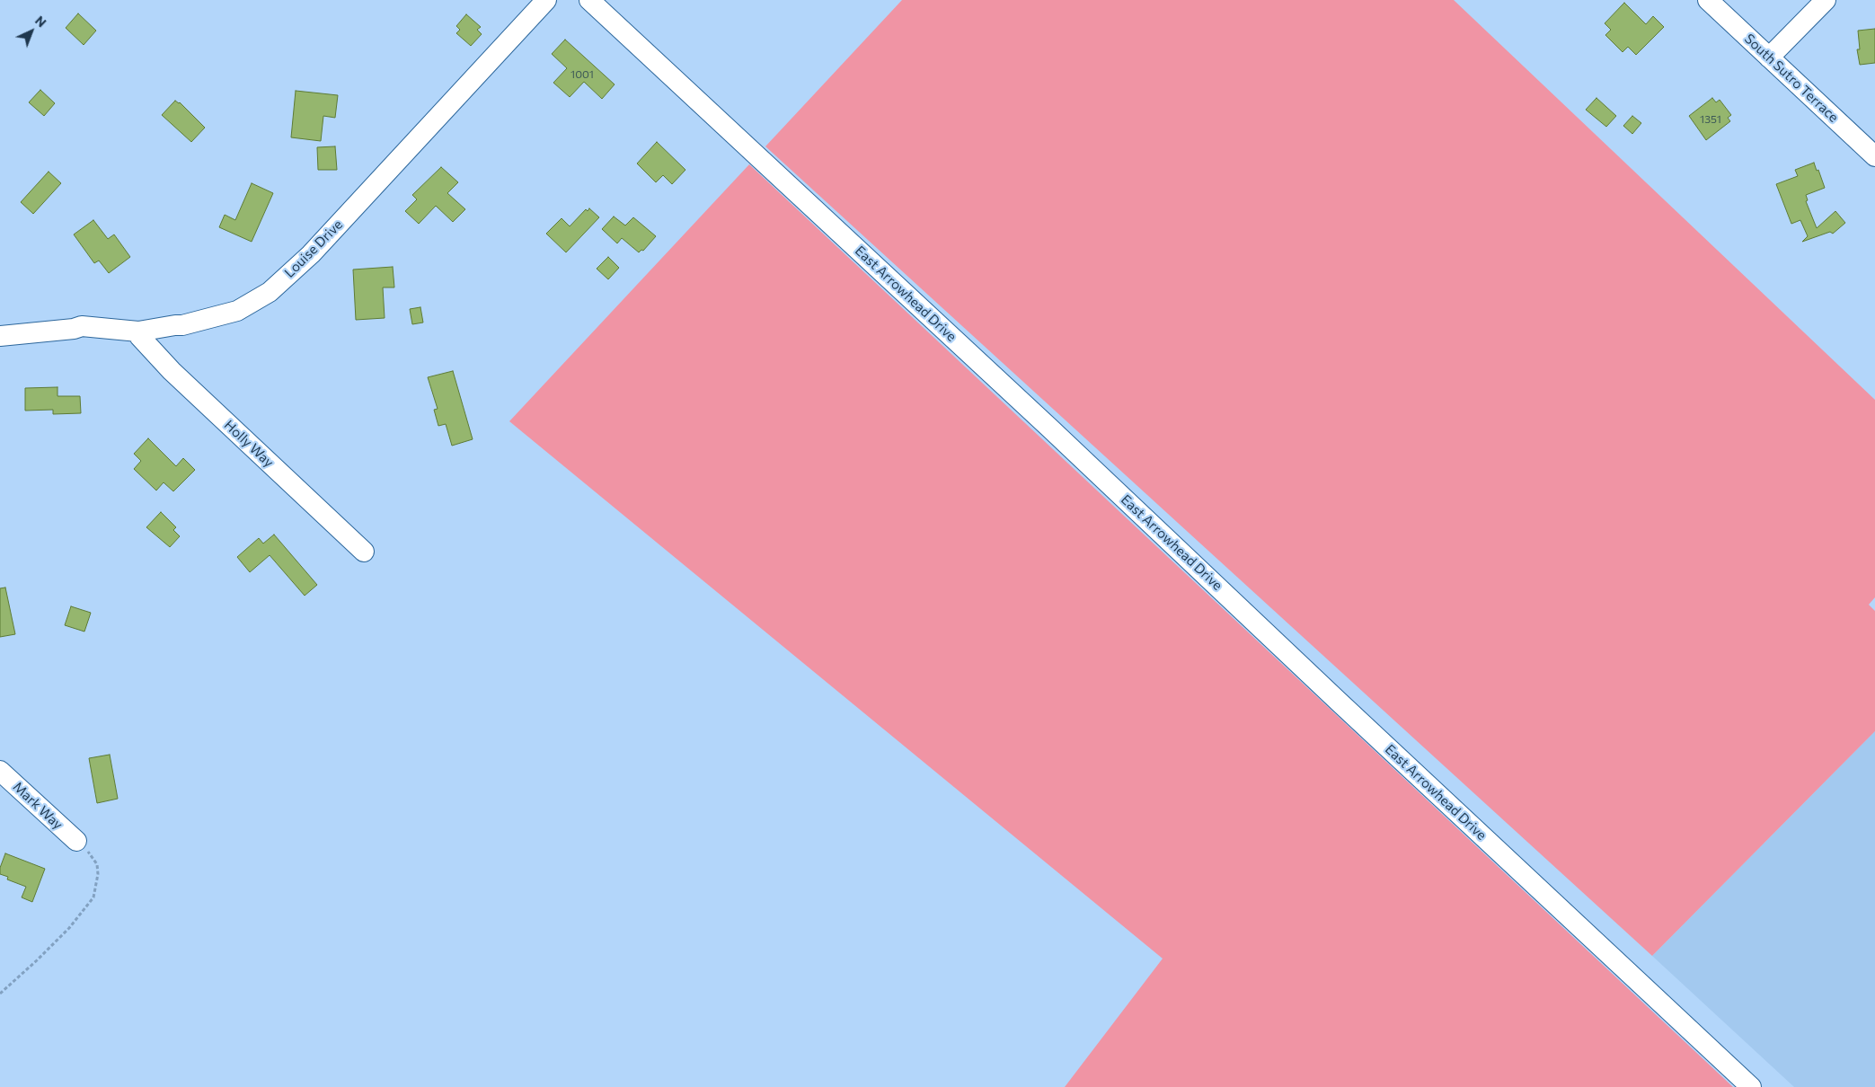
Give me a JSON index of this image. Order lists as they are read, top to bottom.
{
  "streets": {
    "street": [
      "South Sutro Terrace",
      "Louise Drive",
      "East Arrowhead Drive",
      "Holly Way",
      "Mark Way"
    ]
  },
  "crossings": [
    ["Louise Drive", "Holly Way"]
  ],
  "house_numbers": ["1001", "1351"],
  "north": "top right"
}
